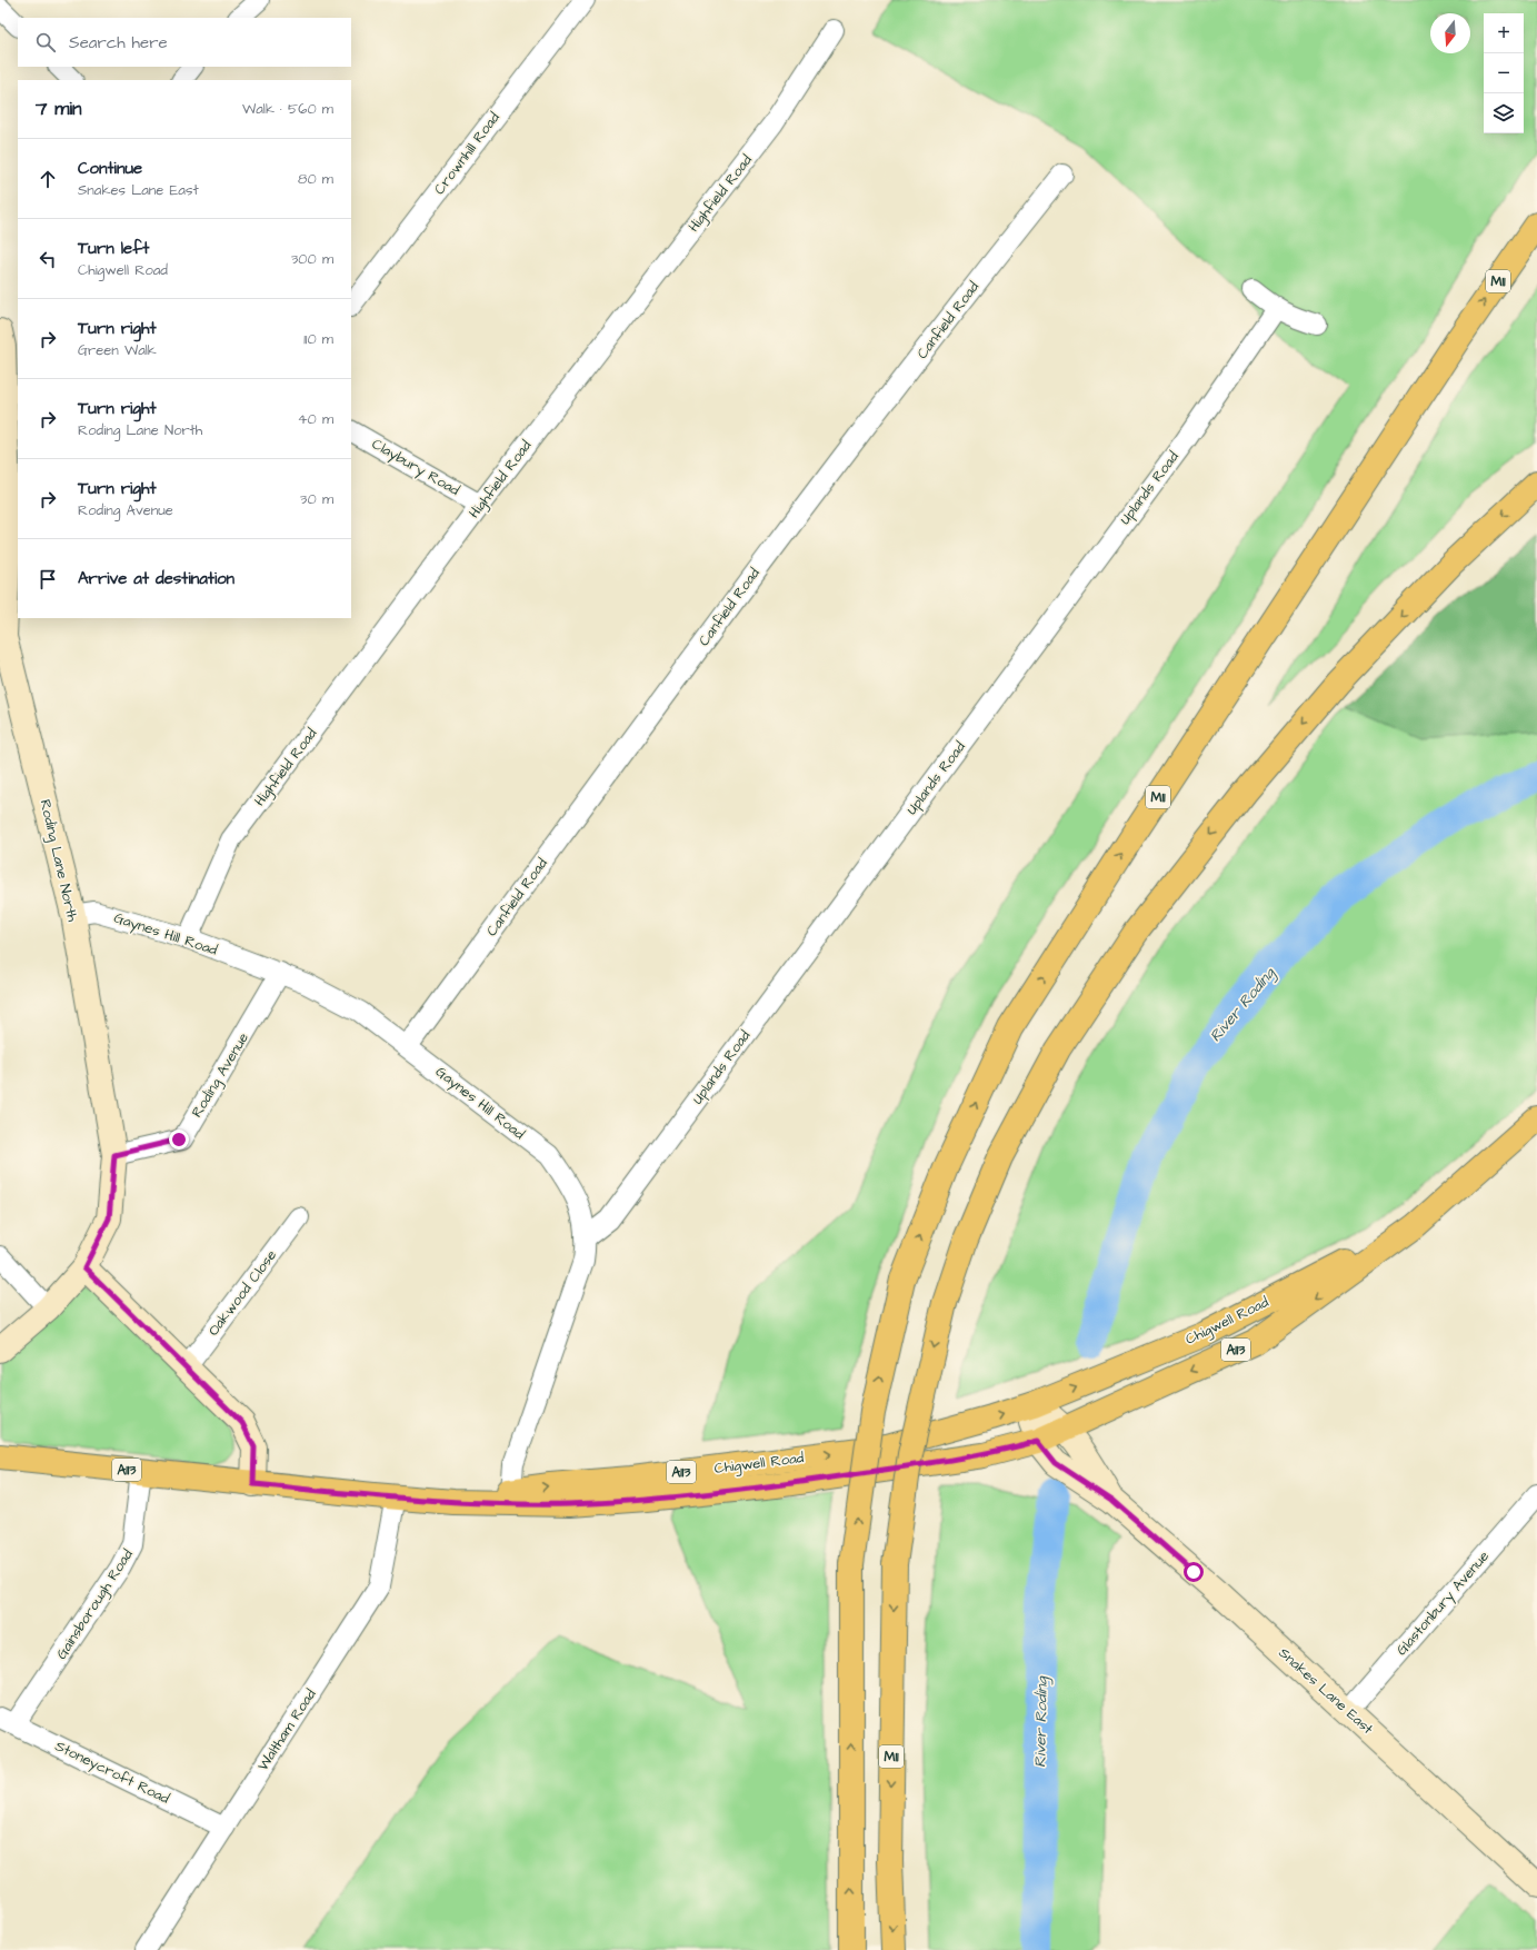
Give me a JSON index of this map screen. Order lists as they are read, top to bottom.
{
  "streets": {
    "main road": ["M11", "Chigwell Road", "A113"],
    "street": [
      "Crownhill Road",
      "Highfield Road",
      "Canfield Road",
      "Claybury Road",
      "Uplands Road",
      "Roding Lane North",
      "Gaynes Hill Road",
      "Roding Avenue",
      "Oakwood Close",
      "Glastonbury Avenue",
      "Gainsborough Road",
      "Snakes Lane East",
      "Waltham Road",
      "Stoneycroft Road"
    ]
  },
  "crossings": [
    ["Highfield Road", "Claybury Road"],
    ["Highfield Road", "Gaynes Hill Road"],
    ["Canfield Road", "Gaynes Hill Road"],
    ["Uplands Road", "Gaynes Hill Road"],
    ["Roding Lane North", "Gaynes Hill Road"],
    ["Roding Lane North", "Roding Avenue"],
    ["Gaynes Hill Road", "Roding Avenue"],
    ["Gaynes Hill Road", "Chigwell Road"],
    ["Chigwell Road", "Gainsborough Road"],
    ["Chigwell Road", "Snakes Lane East"],
    ["Chigwell Road", "Waltham Road"],
    ["Glastonbury Avenue", "Snakes Lane East"],
    ["Gainsborough Road", "Stoneycroft Road"],
    ["Waltham Road", "Stoneycroft Road"]
  ],
  "water": ["River Roding"],
  "north": "bottom",
  "page": {
    "map_buttons": ["+", "−"],
    "search": "Search here",
    "heading": ["7 min", "Walk · 560 m"],
    "list": [
      ["Continue", "Snakes Lane East", "80 m"],
      ["Turn left", "Chigwell Road", "300 m"],
      ["Turn right", "Green Walk", "110 m"],
      ["Turn right", "Roding Lane North", "40 m"],
      ["Turn right", "Roding Avenue", "30 m"],
      "Arrive at destination"
    ]
  }
}
